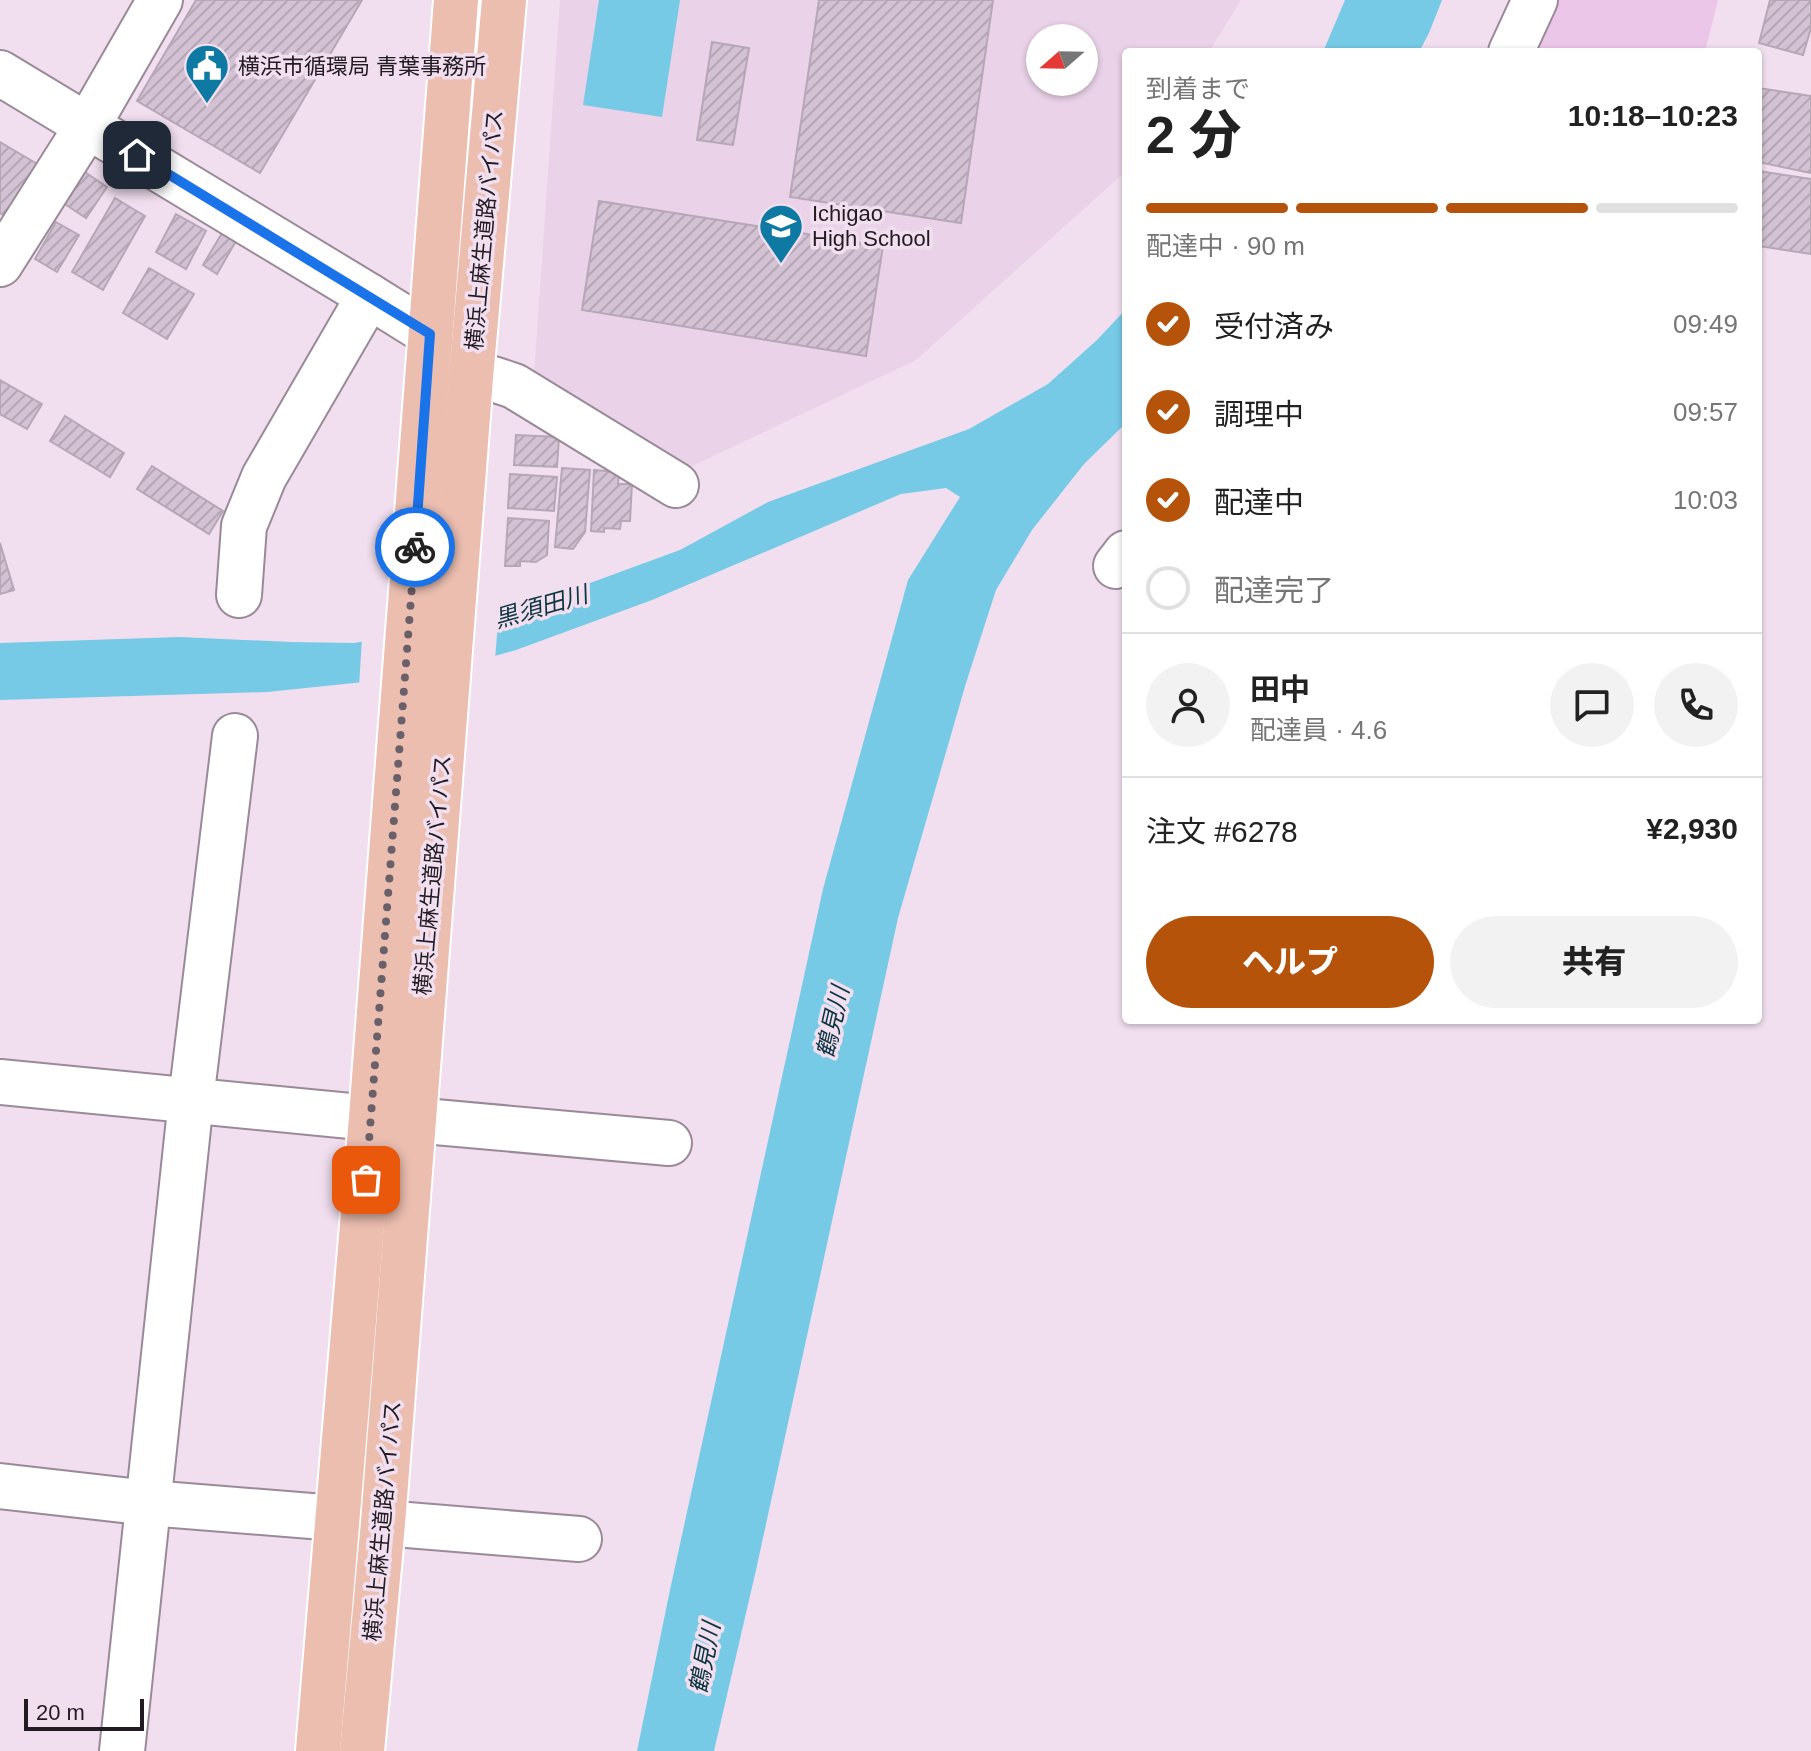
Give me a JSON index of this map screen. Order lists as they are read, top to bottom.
{
  "streets": {
    "main road": ["横浜上麻生道路バイパス"]
  },
  "water": ["黒須田川", "鶴見川"],
  "places": {
    "public building": ["横浜市循環局 青葉事務所"],
    "school or university": ["Ichigao High School"]
  },
  "scale_bar": "20 m",
  "north": "left",
  "page": {
    "heading": ["2 分", "到着まで", "10:18–10:23"],
    "panel": [
      "田中",
      "配達員 · 4.6",
      "注文 #6278",
      "¥2,930"
    ],
    "bar": "配達中 · 90 m",
    "list": [
      ["受付済み", "09:49"],
      ["調理中", "09:57"],
      ["配達中", "10:03"],
      "配達完了"
    ],
    "buttons": ["ヘルプ", "共有"],
    "scale": "20 m"
  }
}
